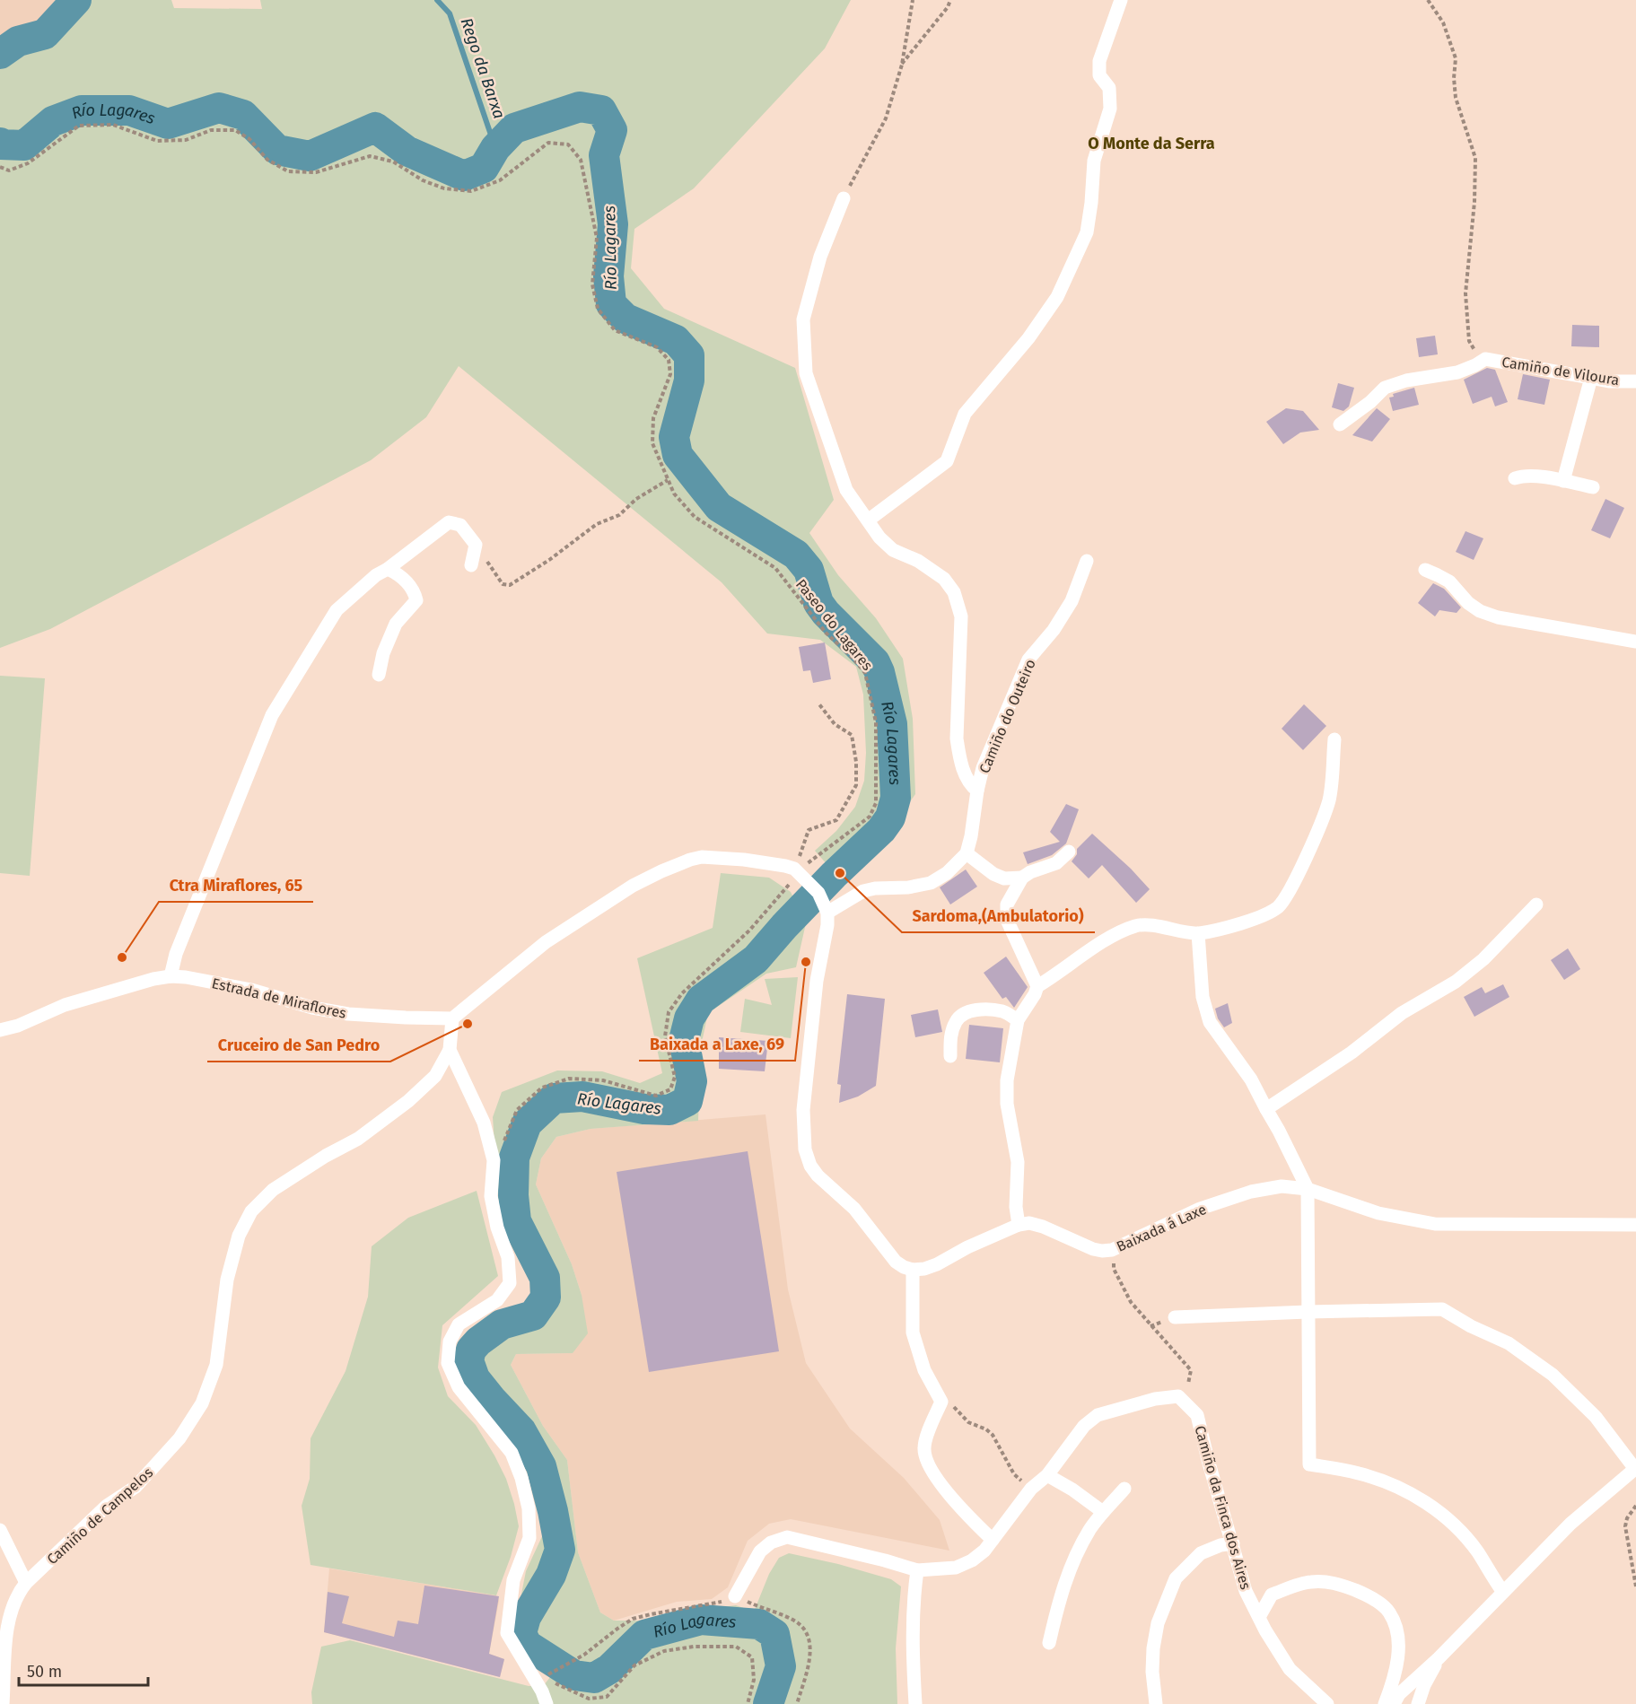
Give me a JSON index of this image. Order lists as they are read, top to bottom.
{
  "streets": {
    "street": [
      "Camiño de Viloura",
      "Camiño do Outeiro",
      "Estrada de Miraflores",
      "Baixada á Laxe",
      "Camiño da Finca dos Aires",
      "Camiño de Campelos"
    ],
    "path": ["Paseo do Lagares"]
  },
  "districts": ["O Monte da Serra"],
  "water": ["Rego da Barxa", "Río Lagares"],
  "places": [
    "Sardoma,(Ambulatorio)",
    "Ctra Miraflores, 65",
    "Baixada a Laxe, 69",
    "Cruceiro de San Pedro"
  ],
  "scale_bar": "50 m"
}
